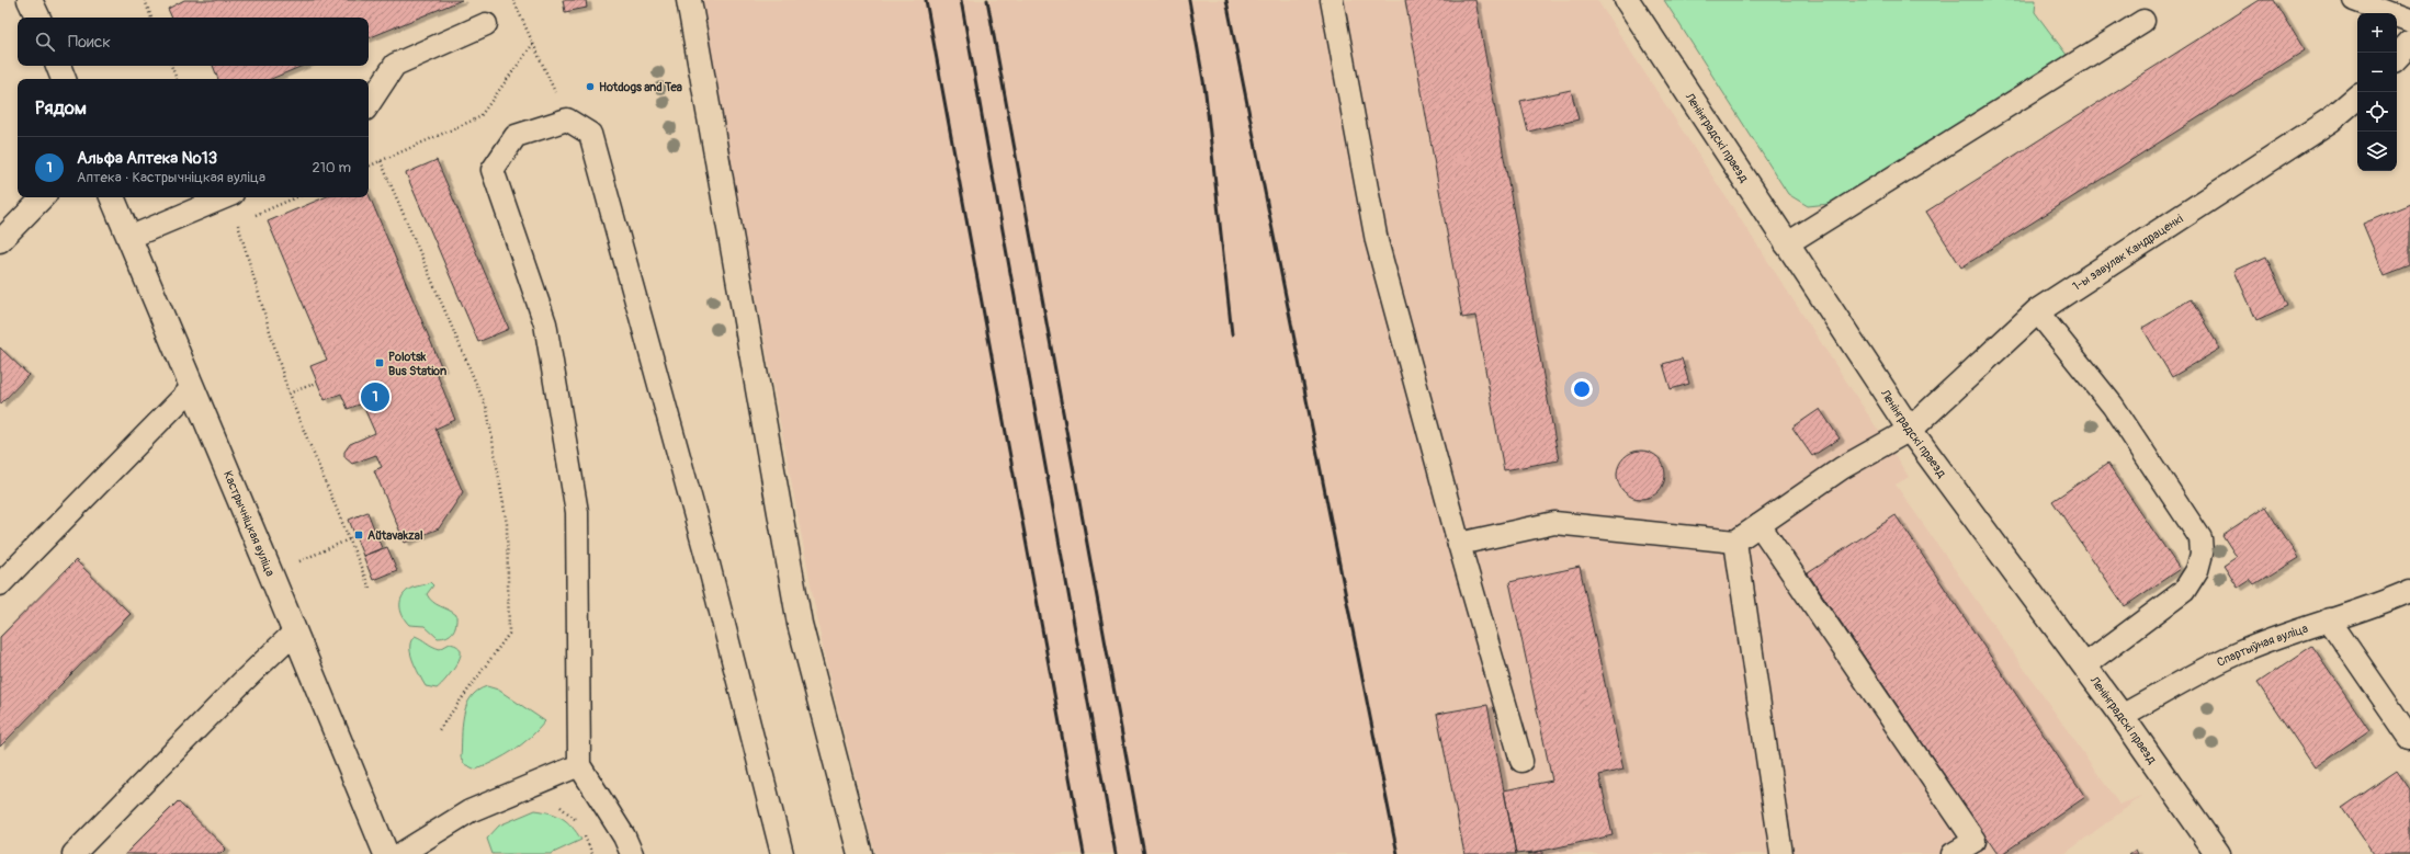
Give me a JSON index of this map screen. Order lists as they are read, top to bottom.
{
  "streets": {
    "street": ["Ленінградскі праезд", "1-ы завулак Кандраценкі", "Кастрычніцкая вуліца"],
    "lane": ["Спартыўная вуліца"]
  },
  "crossings": [
    ["Ленінградскі праезд", "1-ы завулак Кандраценкі"],
    ["Ленінградскі праезд", "Спартыўная вуліца"]
  ],
  "places": {
    "other": ["Hotdogs and Tea"],
    "transit": ["Polotsk Bus Station", "Aŭtavakzal"]
  },
  "page": {
    "map_buttons": ["+", "−"],
    "search": "Поиск",
    "heading": "Рядом",
    "list": [
      {
        "mark": "1",
        "name": "Альфа Аптека №13",
        "note": "Аптека · Кастрычніцкая вуліца",
        "value": "210 m"
      }
    ],
    "pins": "1"
  }
}
